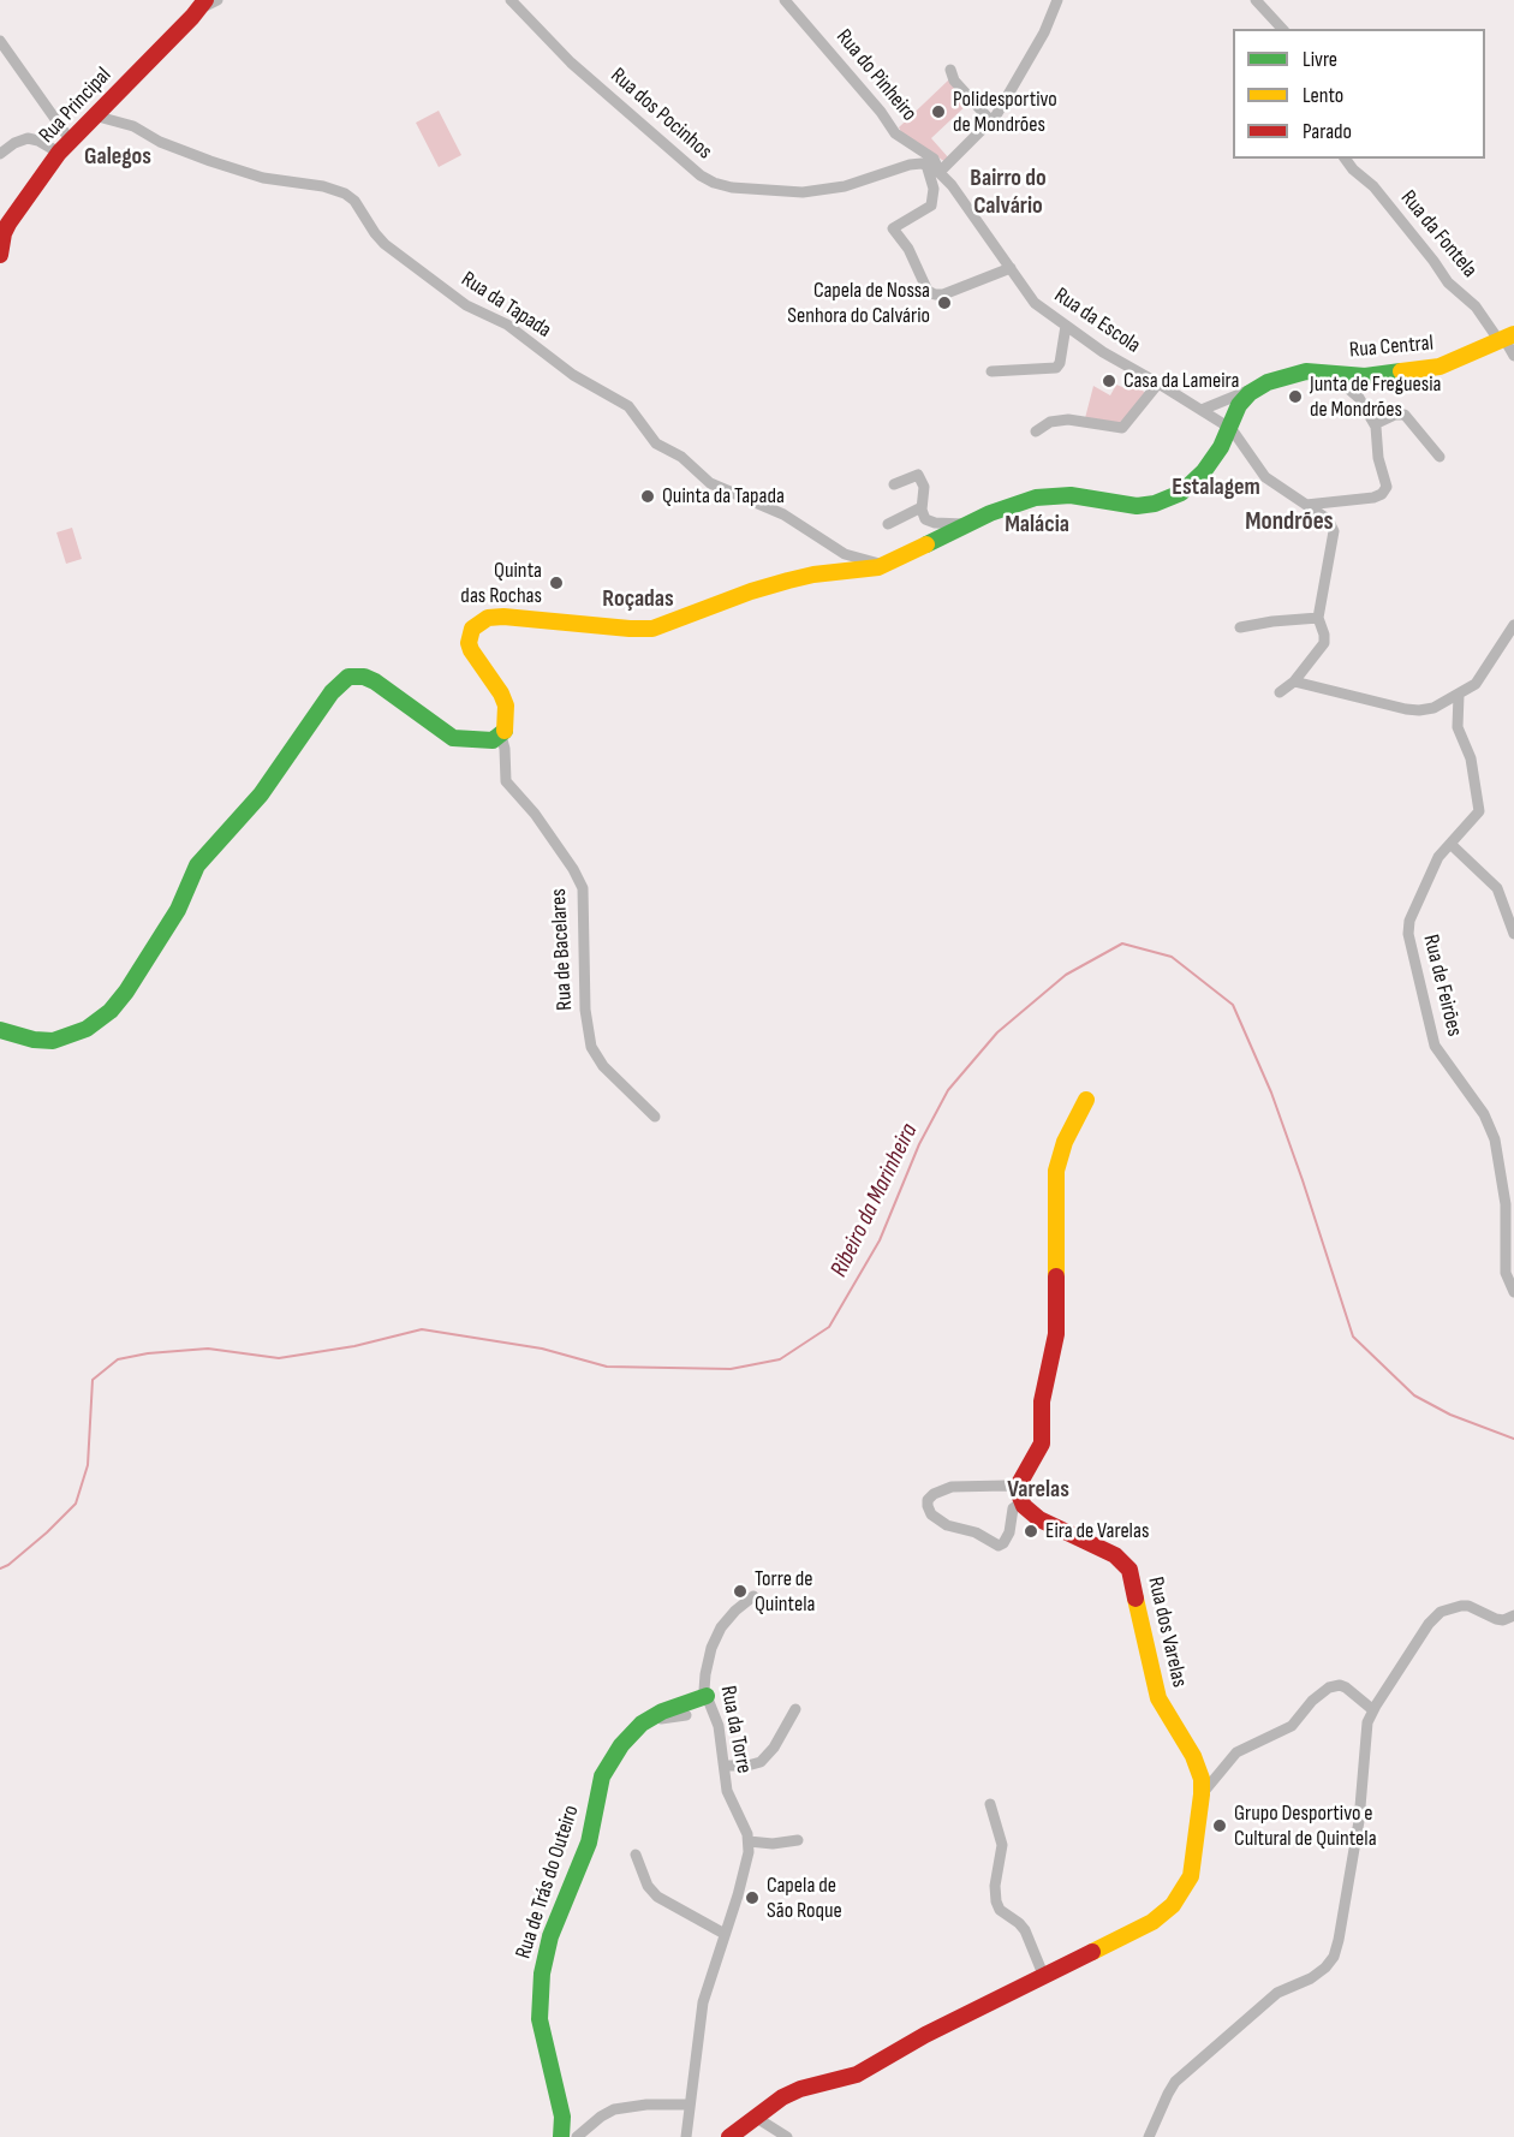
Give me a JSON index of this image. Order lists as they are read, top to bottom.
{
  "streets": {
    "street": [
      "Rua do Pinheiro",
      "Rua Principal",
      "Rua dos Pocinhos",
      "Rua da Fontela",
      "Rua da Tapada",
      "Rua da Escola",
      "Rua Central",
      "Rua de Bacelares",
      "Rua de Feirões",
      "Rua dos Varelas",
      "Rua da Torre",
      "Rua de Trás do Outeiro"
    ]
  },
  "crossings": [
    ["Rua do Pinheiro", "Rua da Escola"],
    ["Rua Principal", "Rua da Tapada"],
    ["Rua da Fontela", "Rua Central"],
    ["Rua da Escola", "Rua Central"],
    ["Rua da Torre", "Rua de Trás do Outeiro"]
  ],
  "districts": [
    "Galegos",
    "Bairro do Calvário",
    "Estalagem",
    "Mondrões",
    "Malácia",
    "Roçadas",
    "Varelas"
  ],
  "water": ["Ribeiro da Marinheira"],
  "places": [
    "Polidesportivo de Mondrões",
    "Capela de Nossa Senhora do Calvário",
    "Casa da Lameira",
    "Junta de Freguesia de Mondrões",
    "Quinta da Tapada",
    "Quinta das Rochas",
    "Eira de Varelas",
    "Torre de Quintela",
    "Grupo Desportivo e Cultural de Quintela",
    "Capela de São Roque"
  ],
  "legend": ["Livre", "Lento", "Parado"]
}
